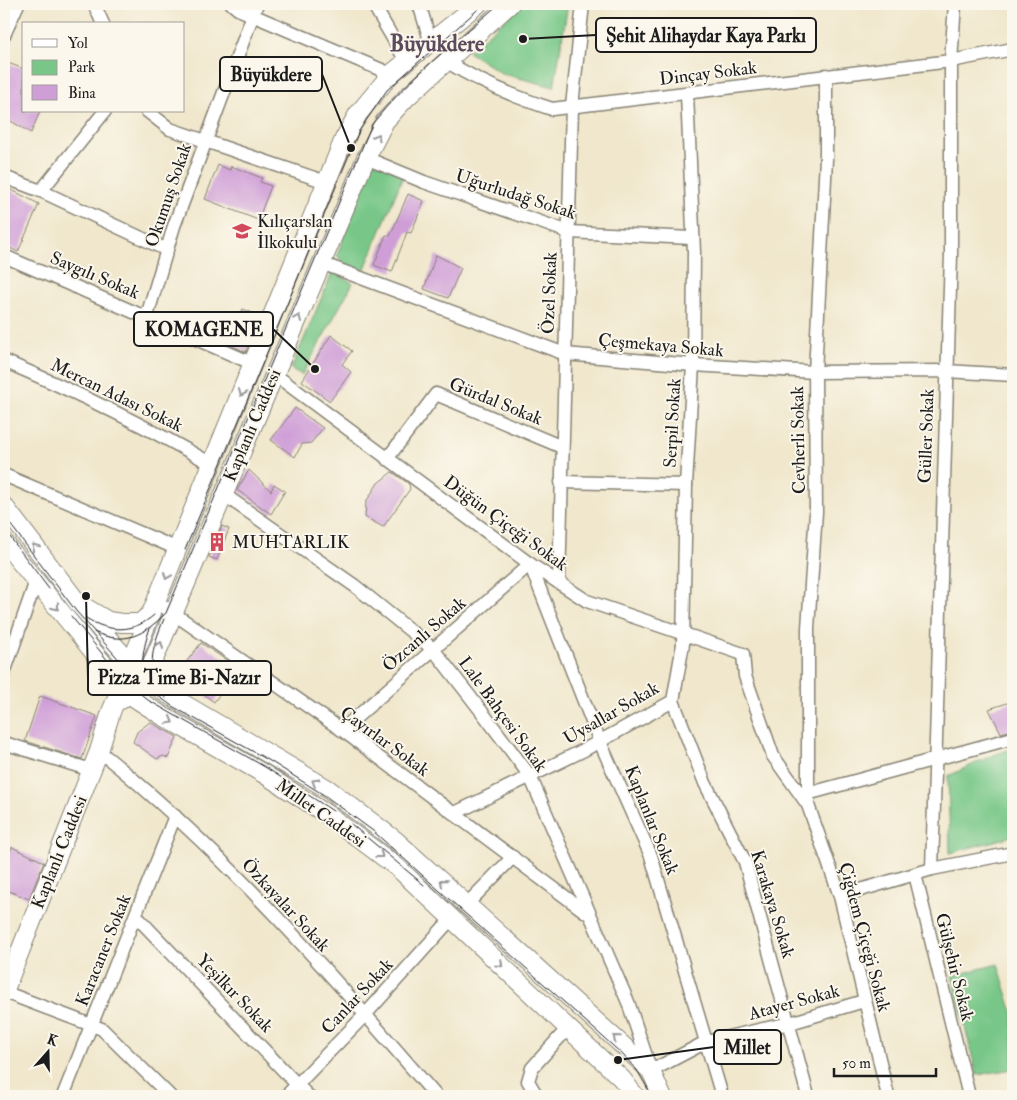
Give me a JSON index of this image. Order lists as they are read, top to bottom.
{
  "streets": {
    "main road": ["Kaplanlı Caddesi", "Millet Caddesi"],
    "street": [
      "Dinçay Sokak",
      "Uğurludağ Sokak",
      "Okumuş Sokak",
      "Saygılı Sokak",
      "Özel Sokak",
      "Çeşmekaya Sokak",
      "Mercan Adası Sokak",
      "Gürdal Sokak",
      "Serpil Sokak",
      "Güller Sokak",
      "Cevherli Sokak",
      "Düğün Çiçeği Sokak",
      "Özcanlı Sokak",
      "Uysallar Sokak",
      "Lale Bahçesi Sokak",
      "Çayırlar Sokak",
      "Kaplanlar Sokak",
      "Karakaya Sokak",
      "Özkayalar Sokak",
      "Çiğdem Çiçeği Sokak",
      "Karacaner Sokak",
      "Gülşehir Sokak",
      "Yeşilkır Sokak",
      "Canlar Sokak",
      "Atayer Sokak"
    ]
  },
  "crossings": [
    ["Dinçay Sokak", "Özel Sokak"],
    ["Dinçay Sokak", "Serpil Sokak"],
    ["Dinçay Sokak", "Kaplanlı Caddesi"],
    ["Dinçay Sokak", "Güller Sokak"],
    ["Dinçay Sokak", "Cevherli Sokak"],
    ["Uğurludağ Sokak", "Özel Sokak"],
    ["Uğurludağ Sokak", "Serpil Sokak"],
    ["Uğurludağ Sokak", "Kaplanlı Caddesi"],
    ["Okumuş Sokak", "Saygılı Sokak"],
    ["Saygılı Sokak", "Kaplanlı Caddesi"],
    ["Özel Sokak", "Çeşmekaya Sokak"],
    ["Özel Sokak", "Gürdal Sokak"],
    ["Özel Sokak", "Düğün Çiçeği Sokak"],
    ["Çeşmekaya Sokak", "Serpil Sokak"],
    ["Çeşmekaya Sokak", "Kaplanlı Caddesi"],
    ["Çeşmekaya Sokak", "Güller Sokak"],
    ["Çeşmekaya Sokak", "Cevherli Sokak"],
    ["Mercan Adası Sokak", "Kaplanlı Caddesi"],
    ["Gürdal Sokak", "Düğün Çiçeği Sokak"],
    ["Serpil Sokak", "Düğün Çiçeği Sokak"],
    ["Serpil Sokak", "Uysallar Sokak"],
    ["Kaplanlı Caddesi", "Düğün Çiçeği Sokak"],
    ["Kaplanlı Caddesi", "Lale Bahçesi Sokak"],
    ["Kaplanlı Caddesi", "Çayırlar Sokak"],
    ["Kaplanlı Caddesi", "Millet Caddesi"],
    ["Kaplanlı Caddesi", "Özkayalar Sokak"],
    ["Cevherli Sokak", "Çiğdem Çiçeği Sokak"],
    ["Düğün Çiçeği Sokak", "Özcanlı Sokak"],
    ["Düğün Çiçeği Sokak", "Uysallar Sokak"],
    ["Düğün Çiçeği Sokak", "Kaplanlar Sokak"],
    ["Düğün Çiçeği Sokak", "Çiğdem Çiçeği Sokak"],
    ["Özcanlı Sokak", "Lale Bahçesi Sokak"],
    ["Özcanlı Sokak", "Çayırlar Sokak"],
    ["Özcanlı Sokak", "Kaplanlar Sokak"],
    ["Uysallar Sokak", "Lale Bahçesi Sokak"],
    ["Uysallar Sokak", "Çayırlar Sokak"],
    ["Uysallar Sokak", "Kaplanlar Sokak"],
    ["Uysallar Sokak", "Karakaya Sokak"],
    ["Lale Bahçesi Sokak", "Çayırlar Sokak"],
    ["Lale Bahçesi Sokak", "Millet Caddesi"],
    ["Lale Bahçesi Sokak", "Atayer Sokak"],
    ["Çayırlar Sokak", "Millet Caddesi"],
    ["Millet Caddesi", "Canlar Sokak"],
    ["Millet Caddesi", "Atayer Sokak"],
    ["Kaplanlar Sokak", "Atayer Sokak"],
    ["Karakaya Sokak", "Atayer Sokak"],
    ["Özkayalar Sokak", "Karacaner Sokak"],
    ["Özkayalar Sokak", "Canlar Sokak"],
    ["Çiğdem Çiçeği Sokak", "Atayer Sokak"],
    ["Karacaner Sokak", "Yeşilkır Sokak"],
    ["Yeşilkır Sokak", "Canlar Sokak"]
  ],
  "districts": ["Büyükdere"],
  "places": {
    "other": [
      "Şehit Alihaydar Kaya Parkı",
      "Büyükdere",
      "KOMAGENE",
      "Pizza Time Bi-Nazır",
      "Millet"
    ],
    "school or university": ["Kılıçarslan İlkokulu"],
    "building": ["MUHTARLIK"]
  },
  "legend": ["Yol", "Park", "Bina"],
  "scale_bar": "50 m",
  "north": "top"
}
